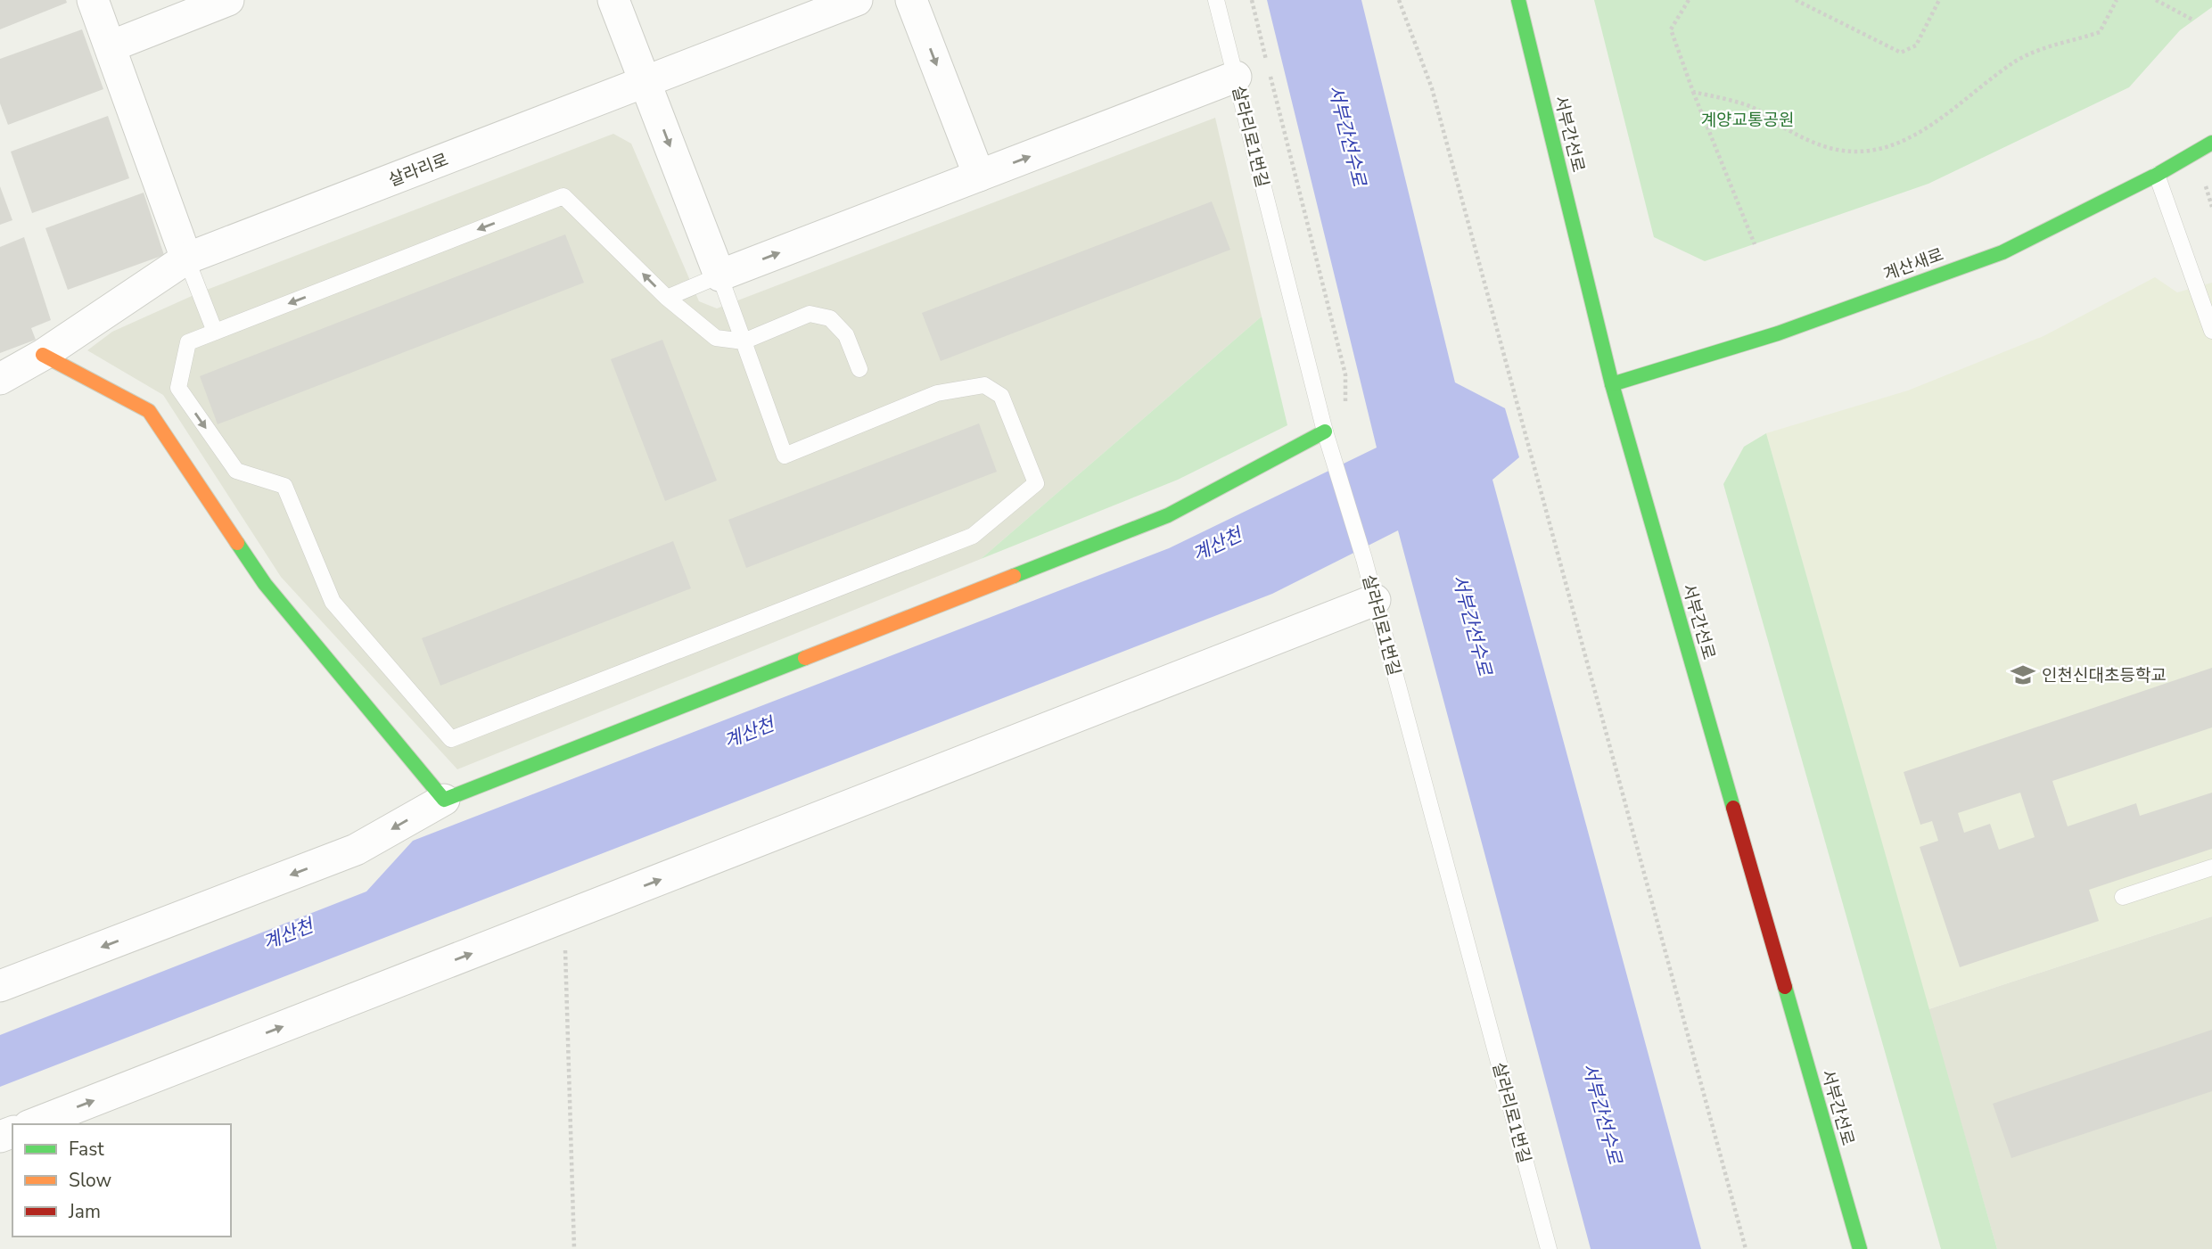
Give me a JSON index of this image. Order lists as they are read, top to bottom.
{
  "streets": {
    "street": ["서부간선로", "살라리로", "계산새로"],
    "lane": ["살라리로1번길"]
  },
  "crossings": [
    ["서부간선로", "계산새로"]
  ],
  "water": ["서부간선수로", "계산천"],
  "parks": ["계양교통공원"],
  "places": {
    "school or university": ["인천신대초등학교"]
  },
  "legend": ["Fast", "Slow", "Jam"]
}
